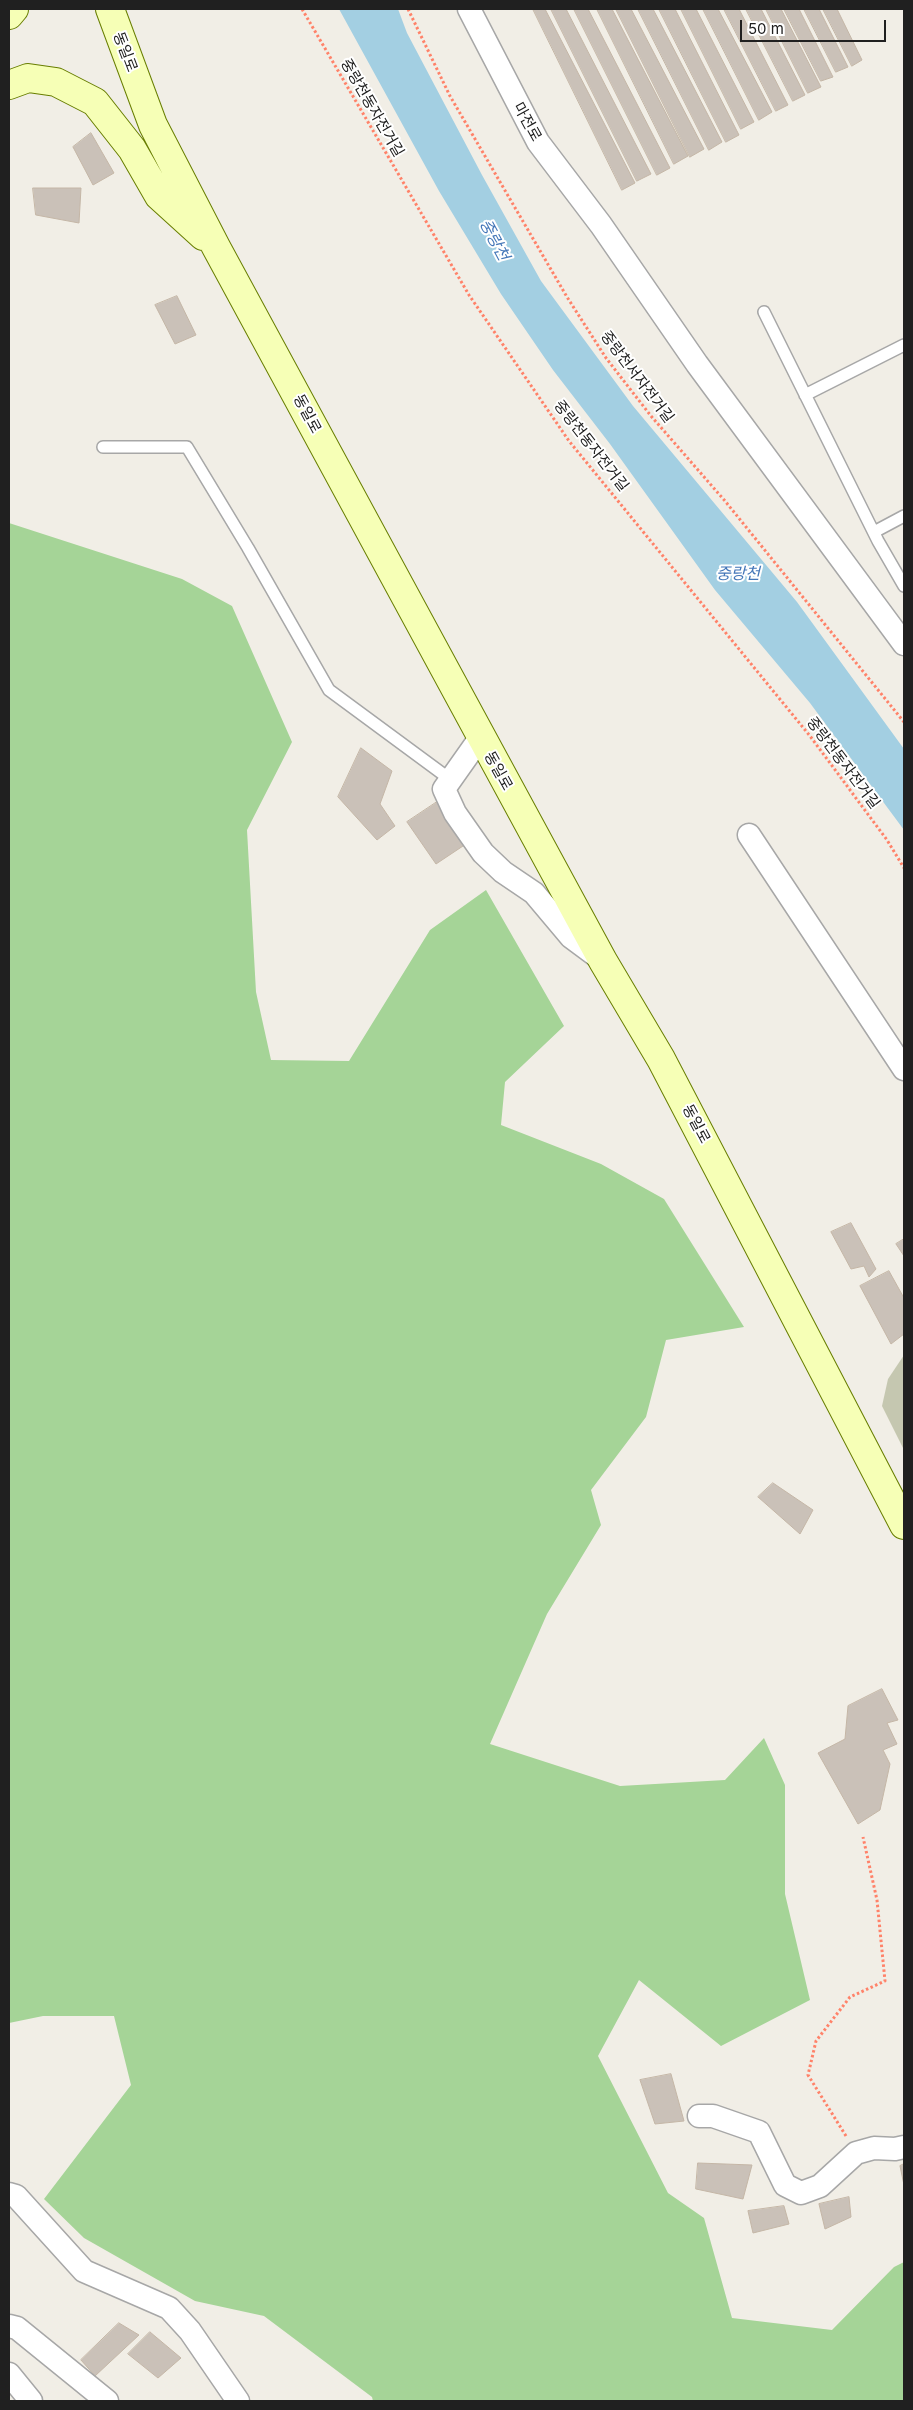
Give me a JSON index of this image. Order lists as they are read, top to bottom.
{
  "streets": {
    "street": ["동일로", "마전로"],
    "path": ["중랑천동자전거길", "중랑천서자전거길"]
  },
  "water": ["중랑천"],
  "scale_bar": "50 m"
}
